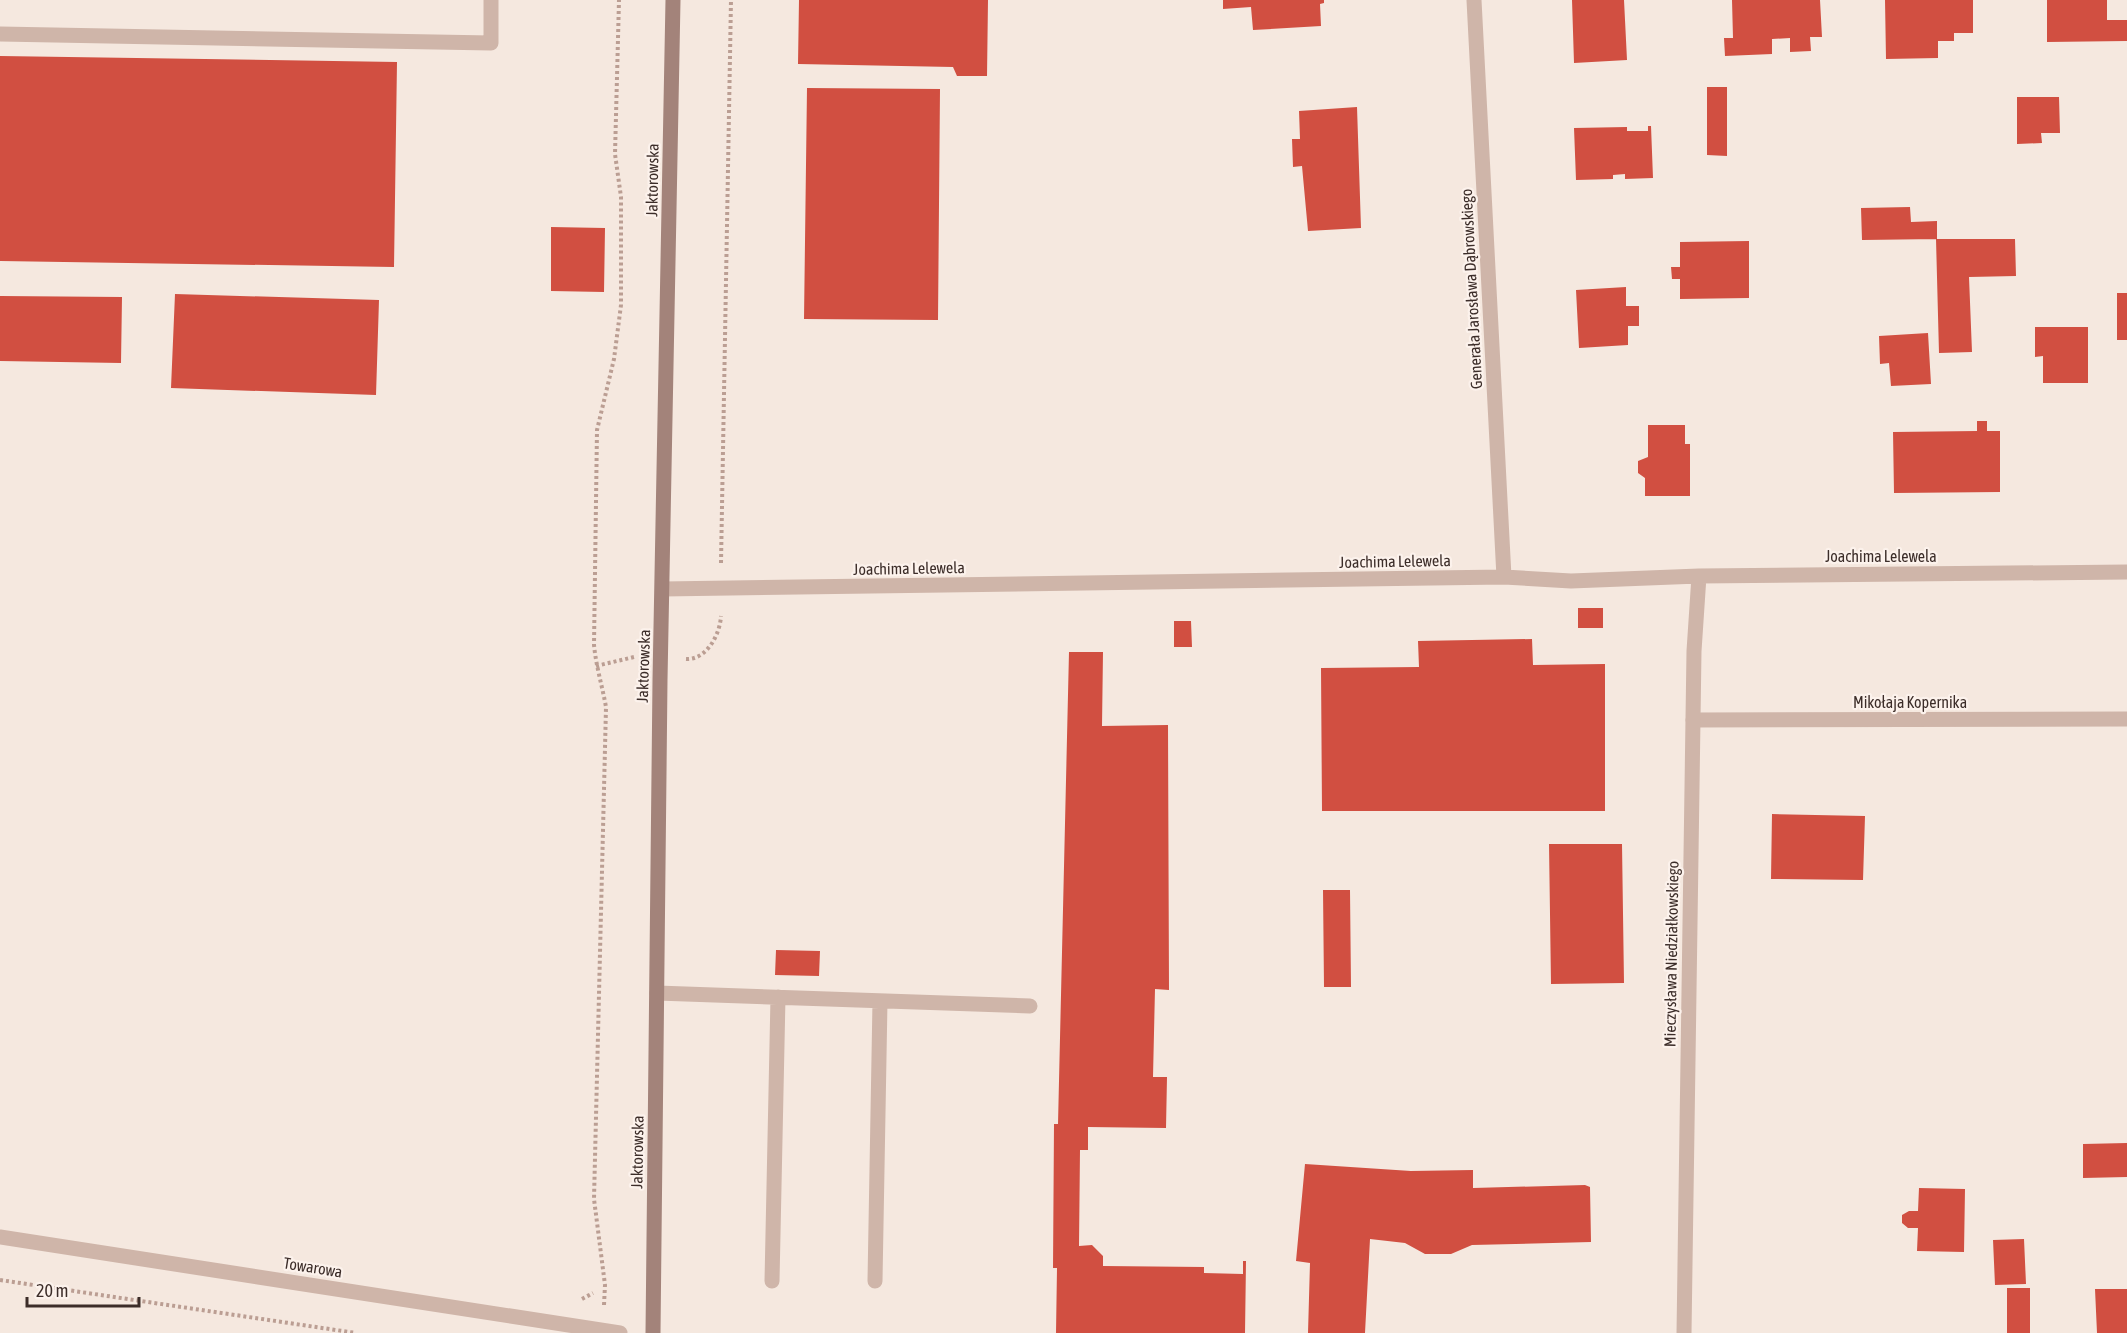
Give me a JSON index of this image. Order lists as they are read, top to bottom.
{
  "streets": {
    "main road": ["Jaktorowska"],
    "street": [
      "Generała Jarosława Dąbrowskiego",
      "Joachima Lelewela",
      "Mikołaja Kopernika",
      "Mieczysława Niedziałkowskiego",
      "Towarowa"
    ]
  },
  "crossings": [
    ["Jaktorowska", "Joachima Lelewela"],
    ["Generała Jarosława Dąbrowskiego", "Joachima Lelewela"],
    ["Joachima Lelewela", "Mieczysława Niedziałkowskiego"],
    ["Mikołaja Kopernika", "Mieczysława Niedziałkowskiego"]
  ],
  "scale_bar": "20 m"
}
